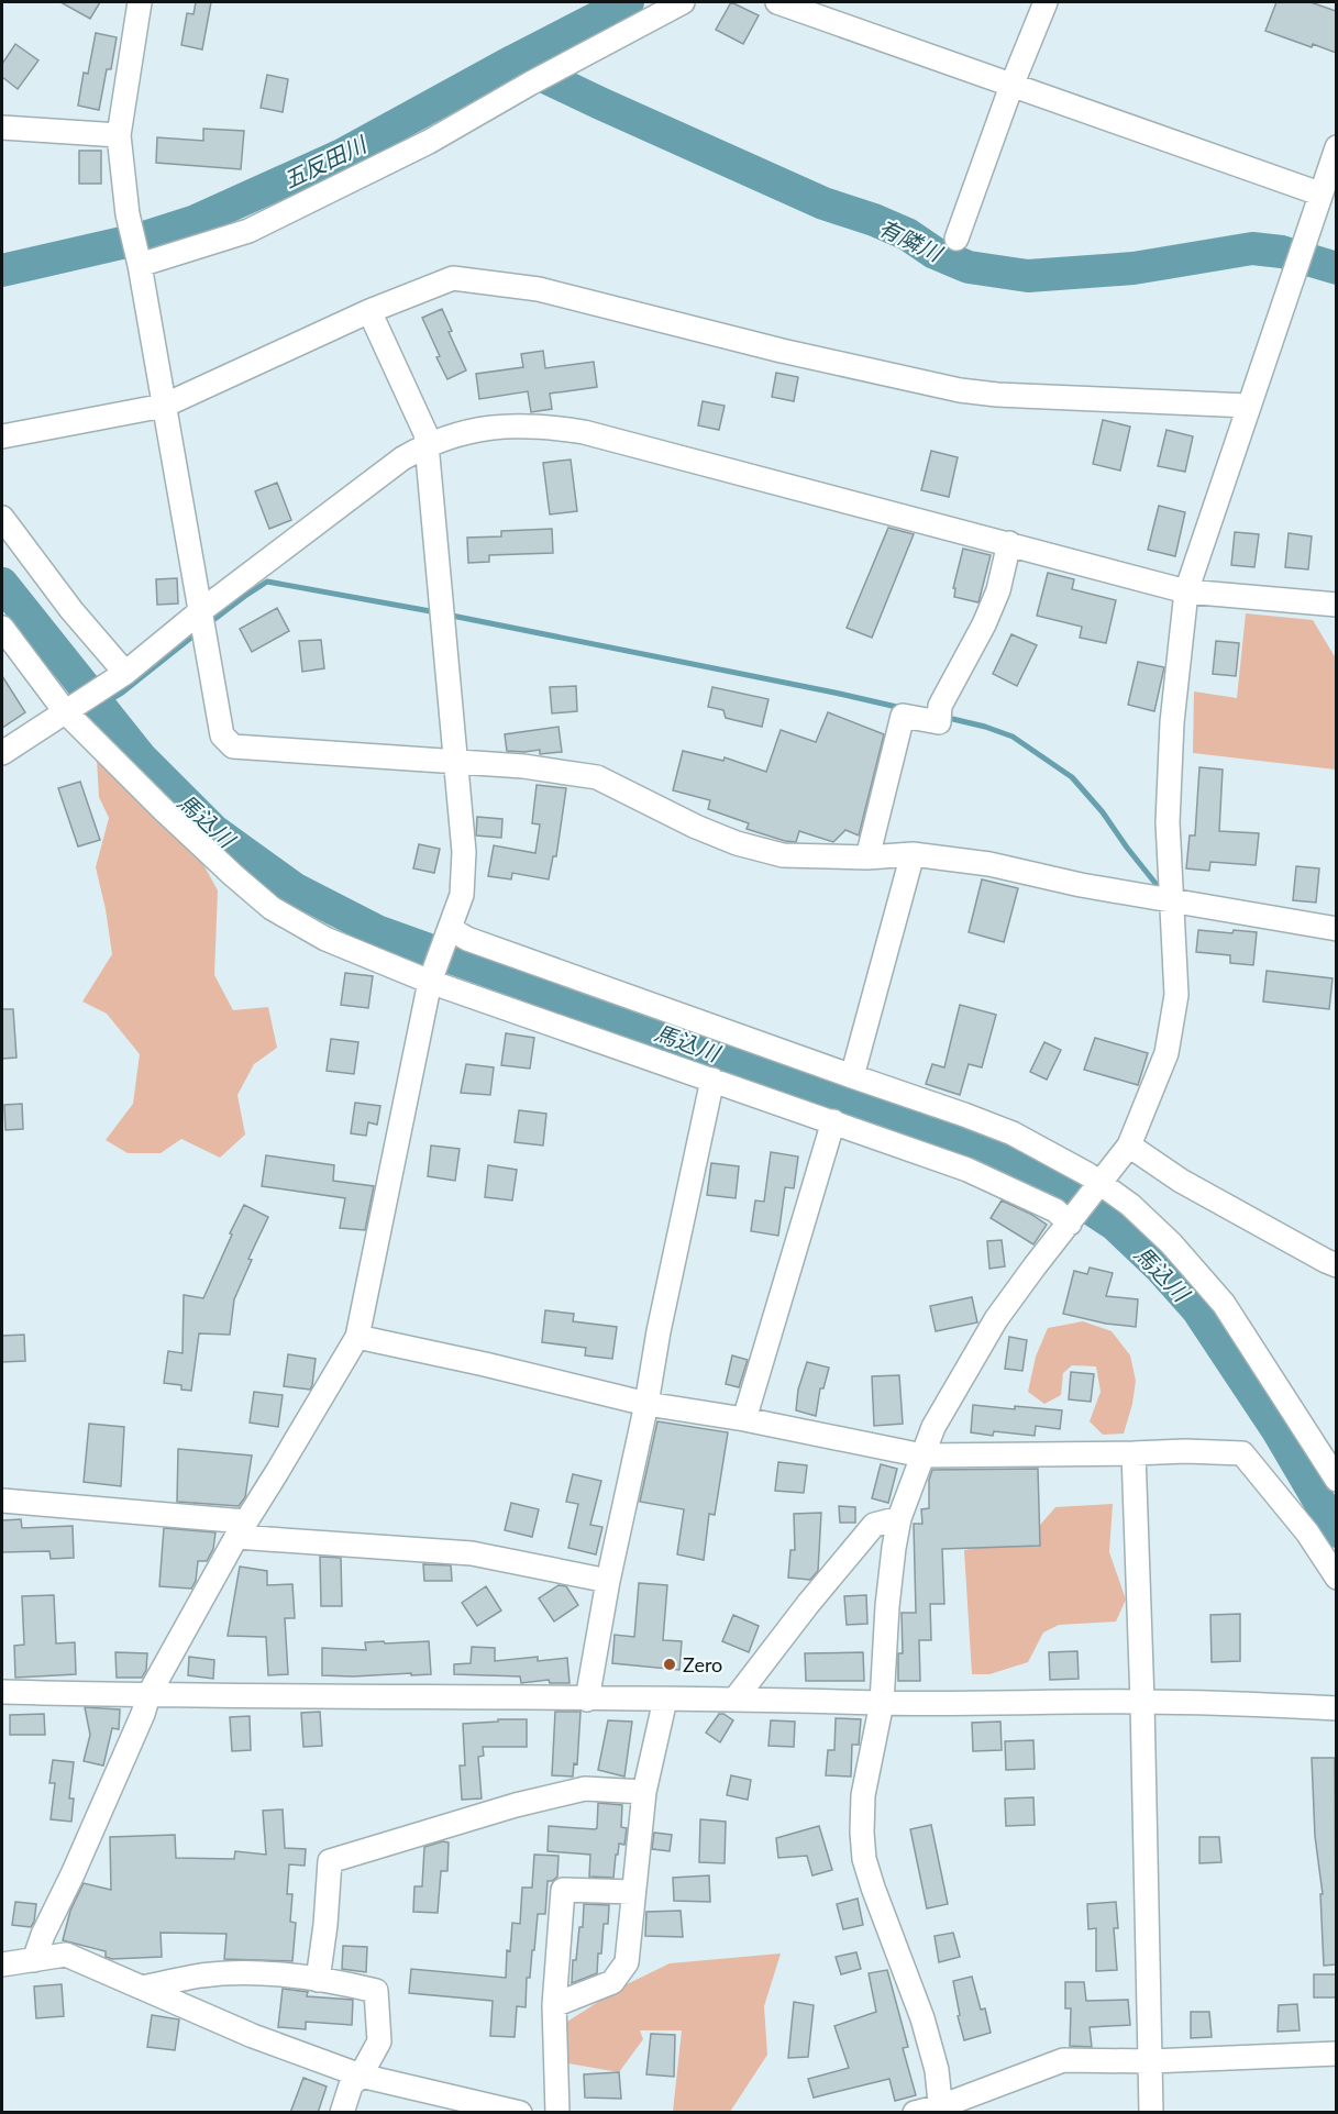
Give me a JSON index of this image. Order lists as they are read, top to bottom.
{
  "water": ["五反田川", "有隣川", "馬込川"],
  "places": ["Zero"]
}
